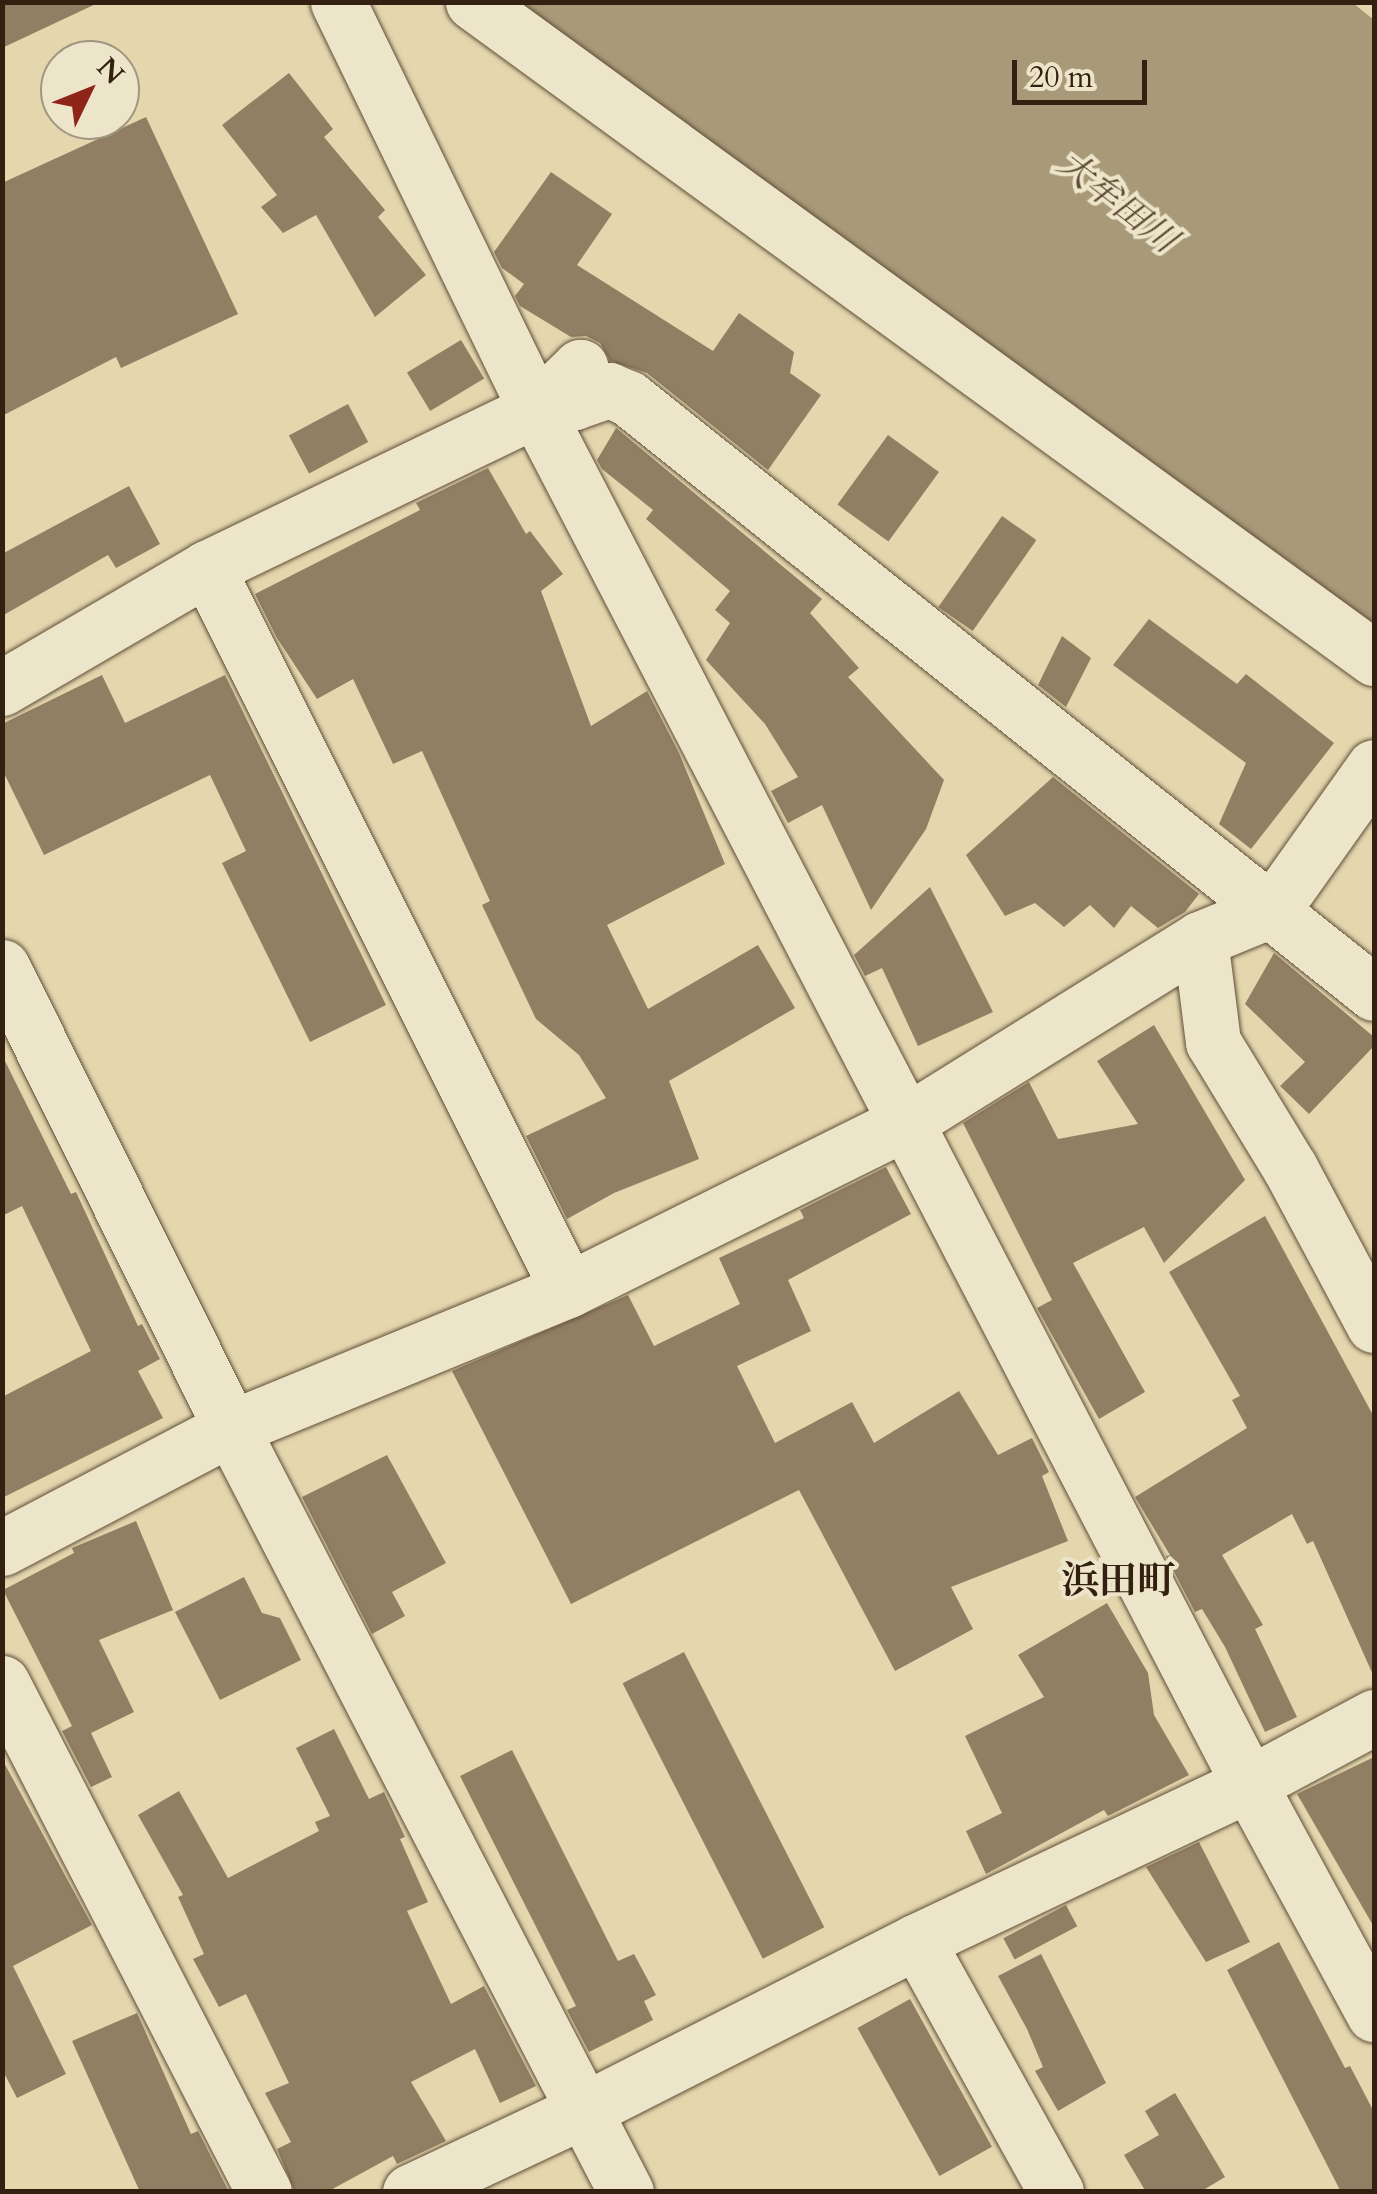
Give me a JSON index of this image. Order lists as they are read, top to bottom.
{
  "districts": ["浜田町"],
  "water": ["大牟田川"],
  "scale_bar": "20 m",
  "north": "top right"
}
